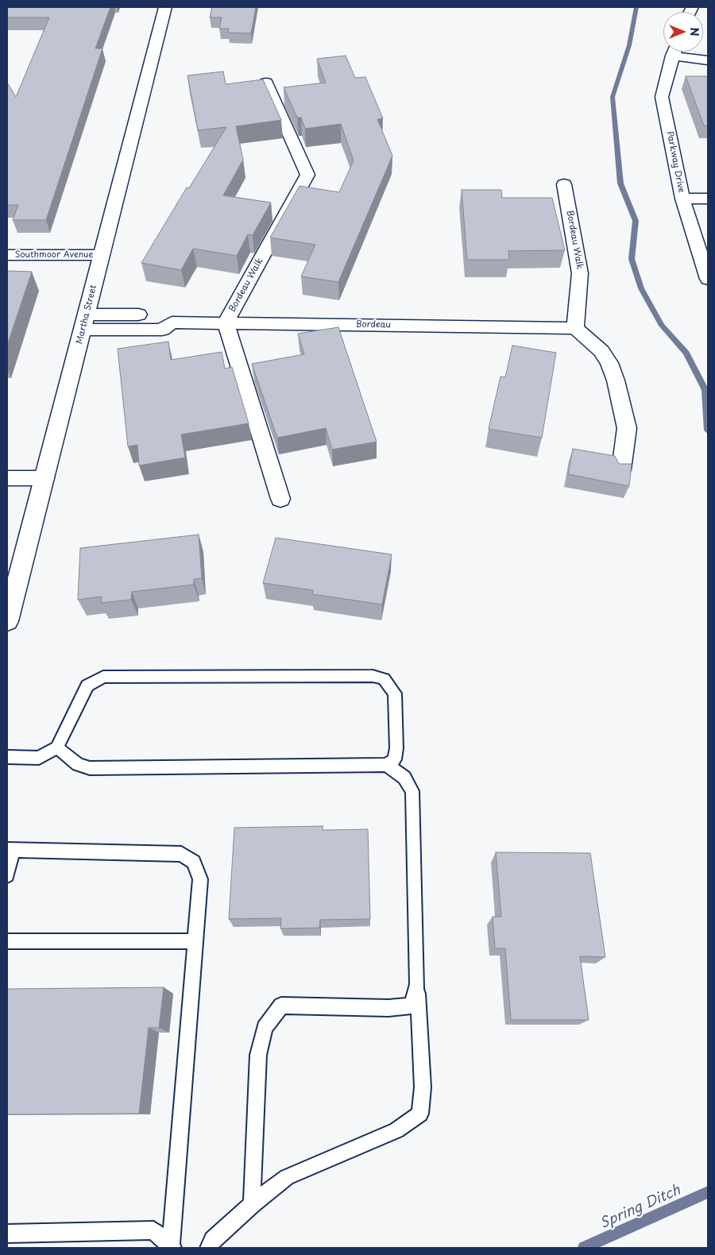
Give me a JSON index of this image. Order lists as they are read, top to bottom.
{
  "streets": {
    "street": [
      "Parkway Drive",
      "Bordeau Walk",
      "Southmoor Avenue",
      "Martha Street",
      "Bordeau"
    ]
  },
  "crossings": [
    ["Bordeau Walk", "Bordeau"],
    ["Southmoor Avenue", "Martha Street"],
    ["Martha Street", "Bordeau"]
  ],
  "water": ["Spring Ditch"],
  "north": "right"
}
